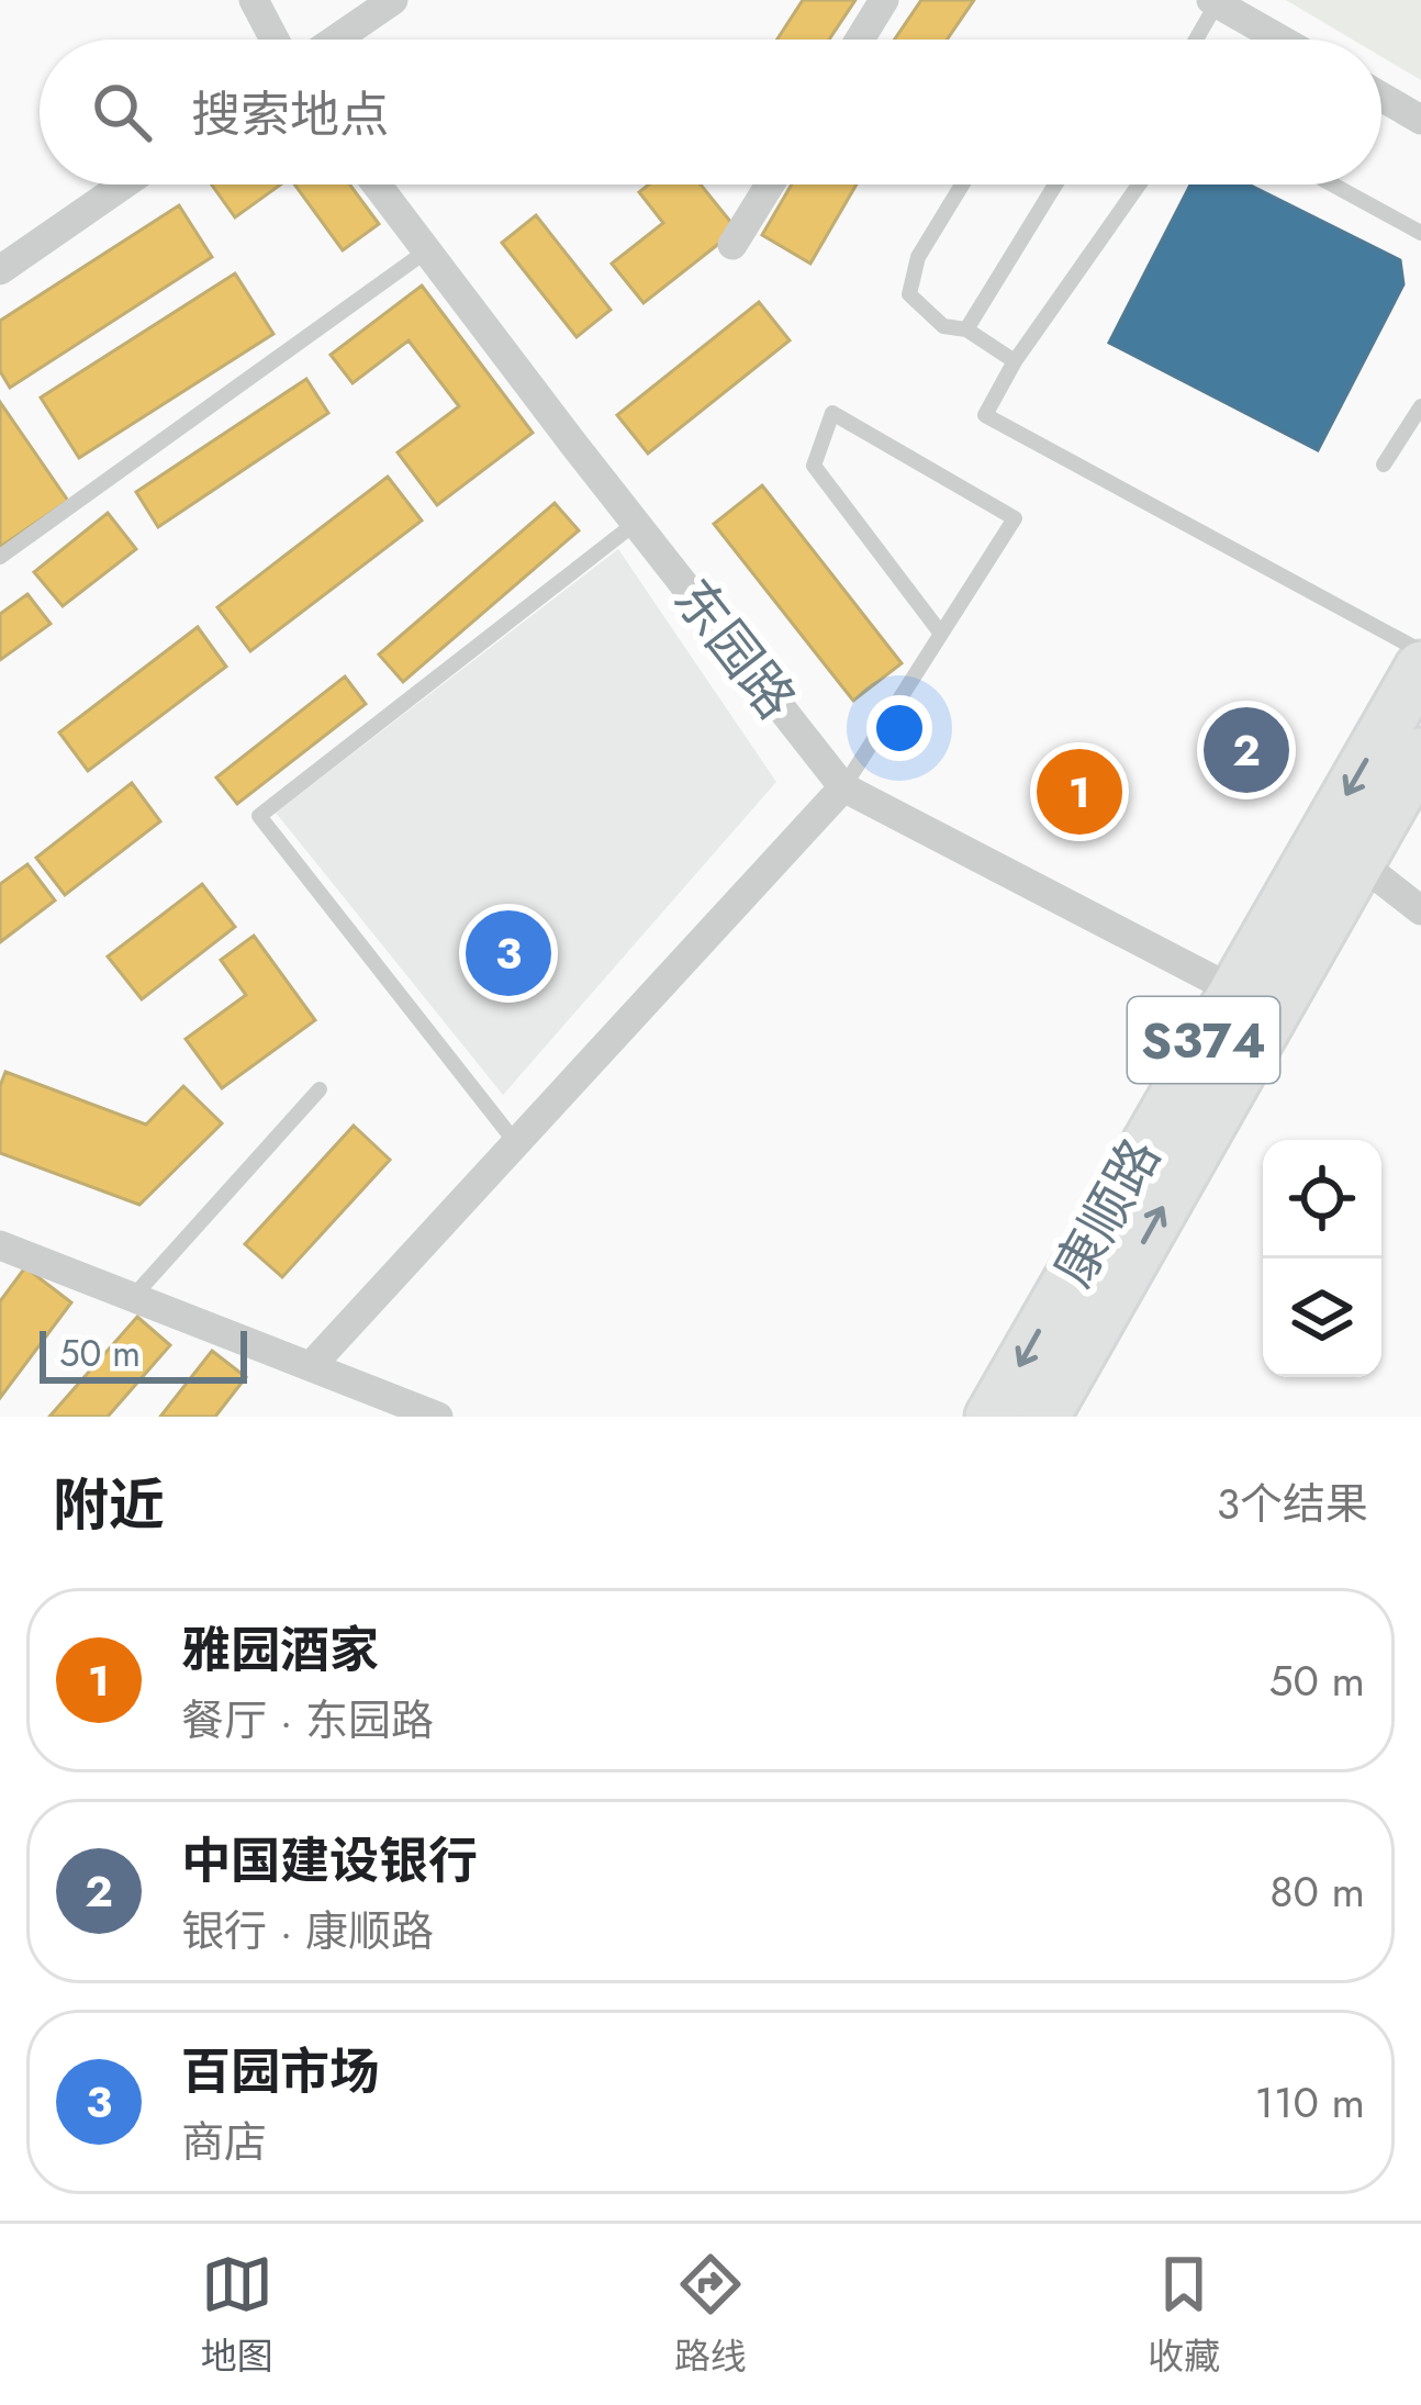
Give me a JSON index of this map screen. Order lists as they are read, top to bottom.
{
  "streets": {
    "main road": ["S374", "康顺路"],
    "street": ["东园路"]
  },
  "crossings": [
    ["东园路", "康顺路"]
  ],
  "scale_bar": "50 m",
  "page": {
    "search": "搜索地点",
    "pins": ["2", "1", "3"],
    "scale": "50 m",
    "heading": ["附近", "3个结果"],
    "list": [
      {
        "mark": "1",
        "name": "雅园酒家",
        "note": "餐厅 · 东园路",
        "value": "50 m"
      },
      {
        "mark": "2",
        "name": "中国建设银行",
        "note": "银行 · 康顺路",
        "value": "80 m"
      },
      {
        "mark": "3",
        "name": "百园市场",
        "note": "商店",
        "value": "110 m"
      }
    ],
    "nav": ["地图", "路线", "收藏"]
  }
}
